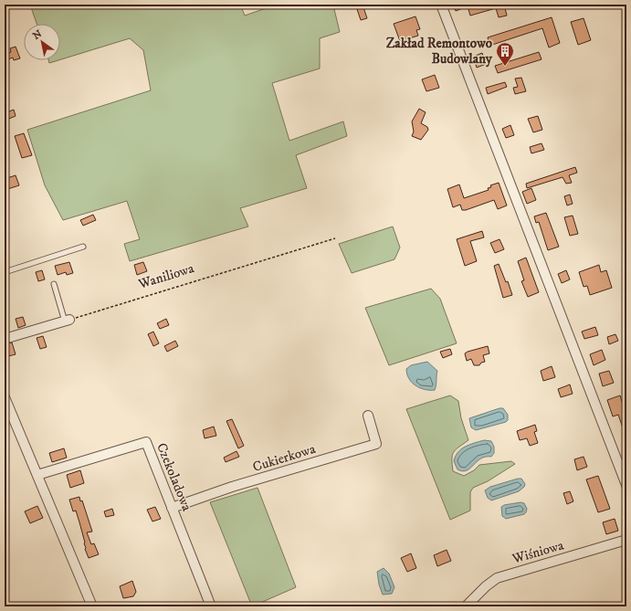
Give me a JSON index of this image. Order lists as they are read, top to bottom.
{
  "streets": {
    "street": ["Cukierkowa", "Czekoladowa", "Wiśniowa"],
    "path": ["Waniliowa"]
  },
  "crossings": [
    ["Cukierkowa", "Czekoladowa"]
  ],
  "places": {
    "building": ["Zakład Remontowo Budowlany"]
  },
  "north": "top left"
}
